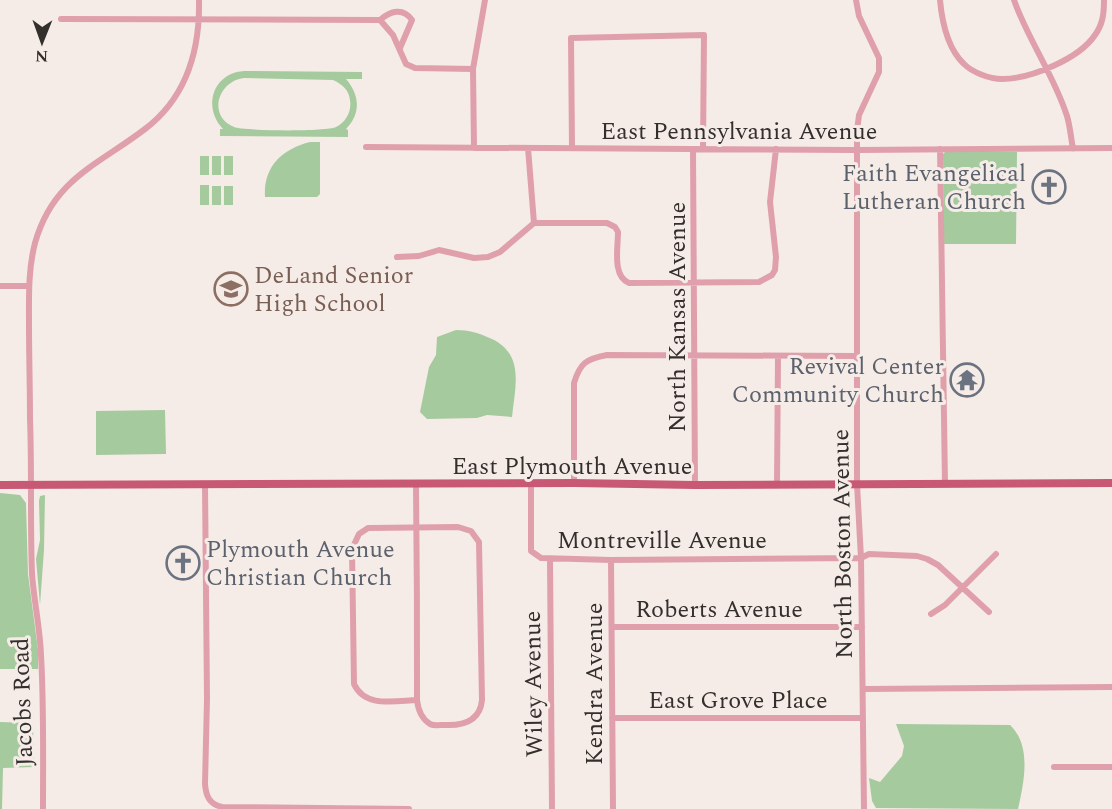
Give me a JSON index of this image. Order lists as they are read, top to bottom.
{
  "streets": {
    "main road": ["East Plymouth Avenue"],
    "street": [
      "East Pennsylvania Avenue",
      "North Kansas Avenue",
      "Montreville Avenue",
      "North Boston Avenue",
      "Roberts Avenue",
      "Wiley Avenue",
      "Kendra Avenue",
      "East Grove Place",
      "Jacobs Road"
    ]
  },
  "crossings": [
    ["East Pennsylvania Avenue", "North Kansas Avenue"],
    ["East Pennsylvania Avenue", "North Boston Avenue"],
    ["North Kansas Avenue", "East Plymouth Avenue"],
    ["East Plymouth Avenue", "Montreville Avenue"],
    ["East Plymouth Avenue", "North Boston Avenue"],
    ["East Plymouth Avenue", "Jacobs Road"],
    ["Montreville Avenue", "North Boston Avenue"],
    ["Montreville Avenue", "Wiley Avenue"],
    ["Montreville Avenue", "Kendra Avenue"],
    ["North Boston Avenue", "Roberts Avenue"],
    ["North Boston Avenue", "East Grove Place"],
    ["Roberts Avenue", "Kendra Avenue"],
    ["Kendra Avenue", "East Grove Place"]
  ],
  "places": {
    "church": ["Faith Evangelical Lutheran Church", "Plymouth Avenue Christian Church"],
    "school or university": ["DeLand Senior High School"],
    "temple": ["Revival Center Community Church"]
  },
  "north": "bottom"
}
